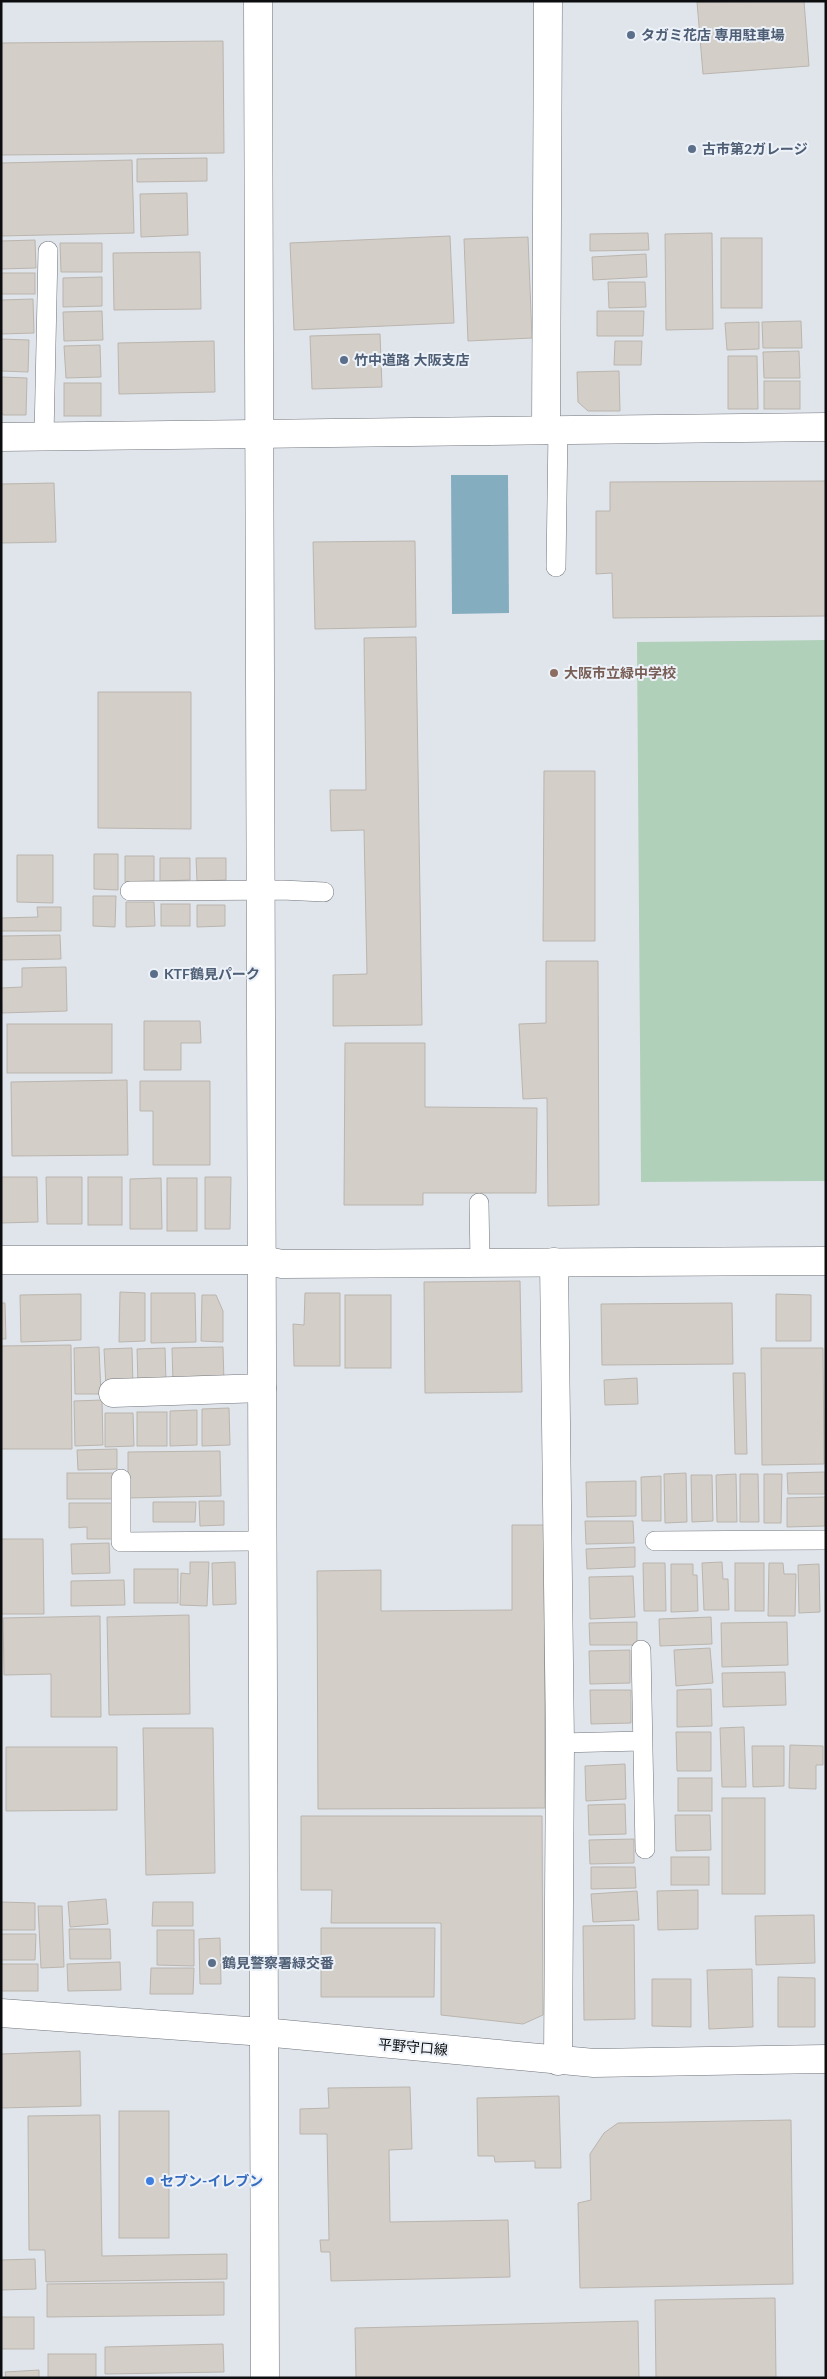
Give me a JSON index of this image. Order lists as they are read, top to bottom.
{
  "streets": {
    "street": ["平野守口線"]
  },
  "places": [
    "タガミ花店 専用駐車場",
    "古市第2ガレージ",
    "竹中道路 大阪支店",
    "大阪市立緑中学校",
    "KTF鶴見パーク",
    "鶴見警察署緑交番",
    "セブン-イレブン"
  ]
}
